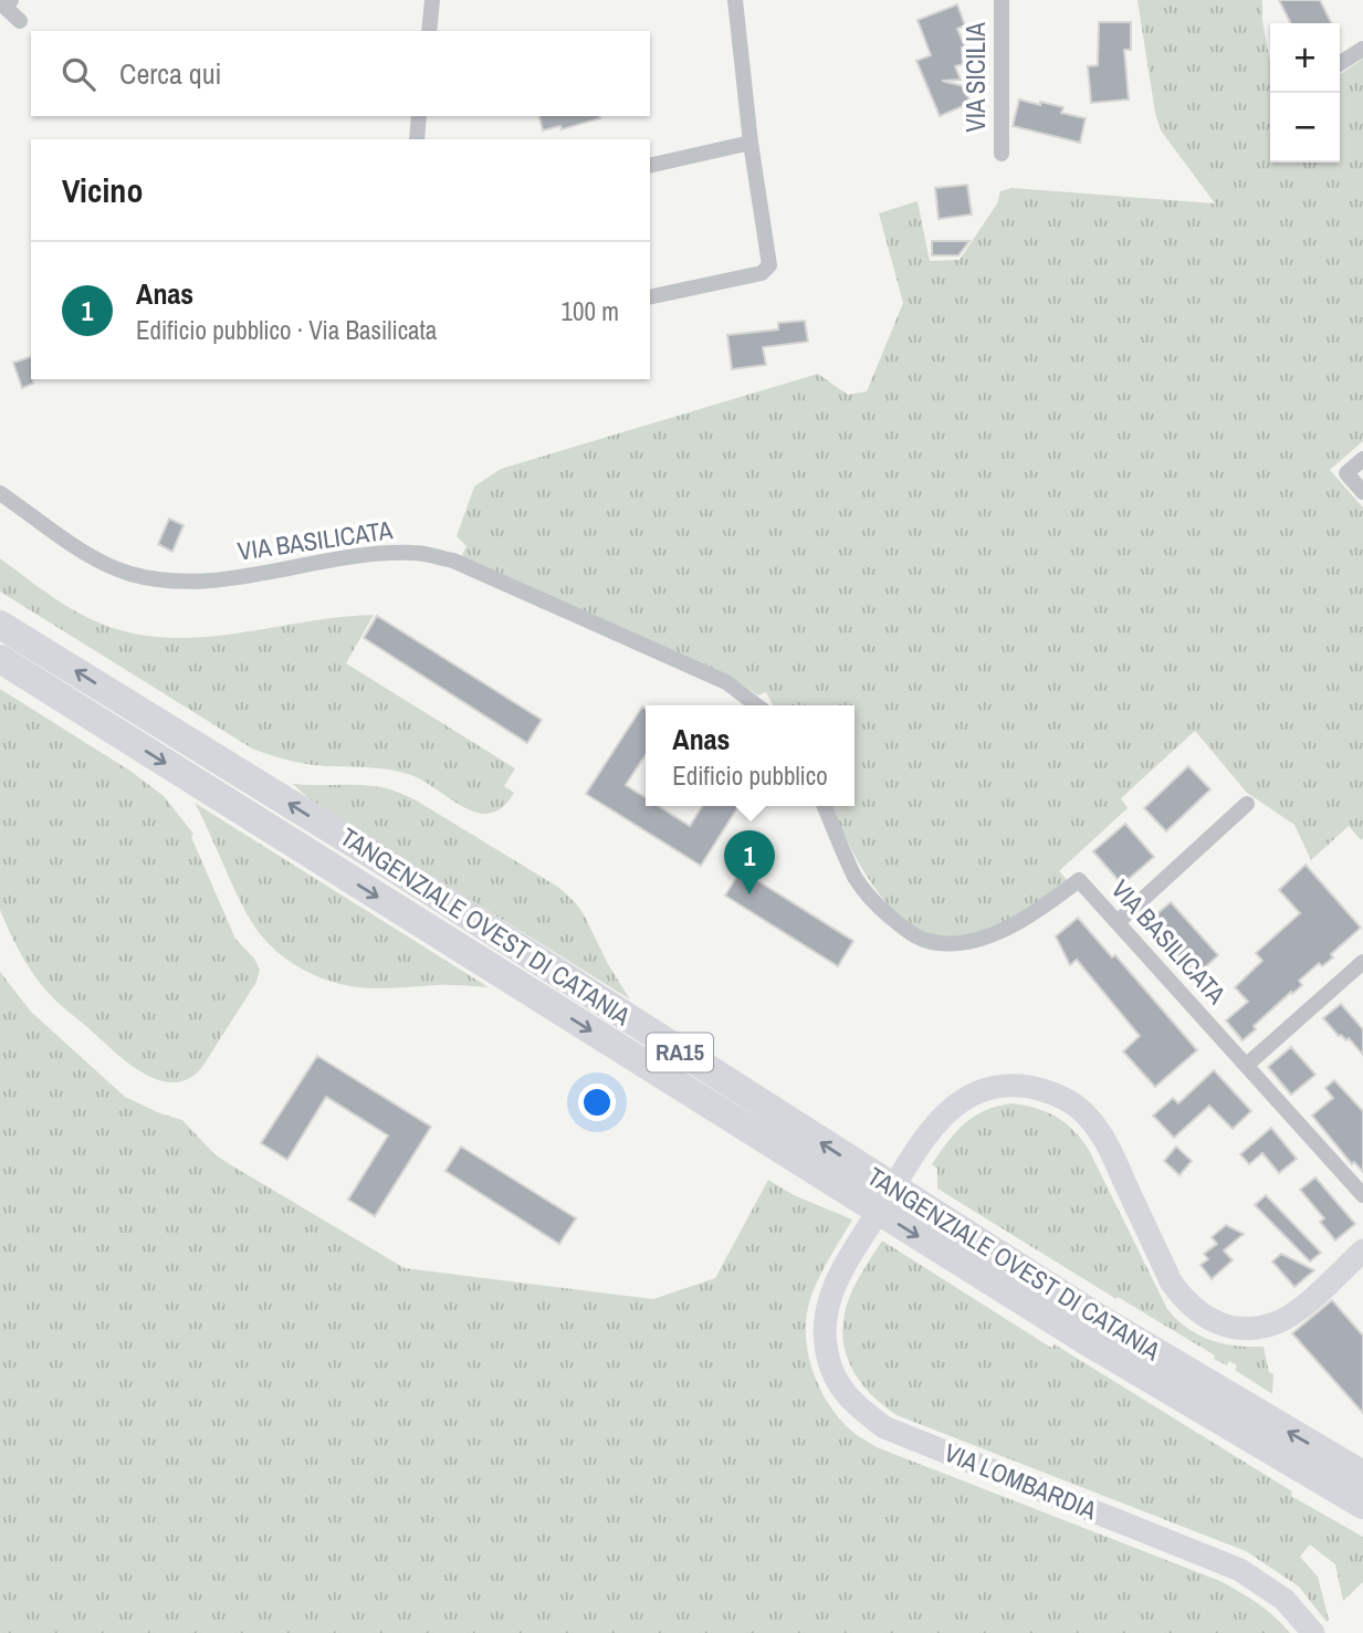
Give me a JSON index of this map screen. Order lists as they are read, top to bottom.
{
  "streets": {
    "highway": ["TANGENZIALE OVEST DI CATANIA", "RA15"],
    "street": ["VIA SICILIA", "VIA BASILICATA", "VIA LOMBARDIA"]
  },
  "page": {
    "map_buttons": ["+", "−"],
    "search": "Cerca qui",
    "heading": "Vicino",
    "list": [
      {
        "mark": "1",
        "name": "Anas",
        "note": "Edificio pubblico · Via Basilicata",
        "value": "100 m"
      }
    ],
    "popup": ["Anas", "Edificio pubblico"],
    "pins": "1"
  }
}
